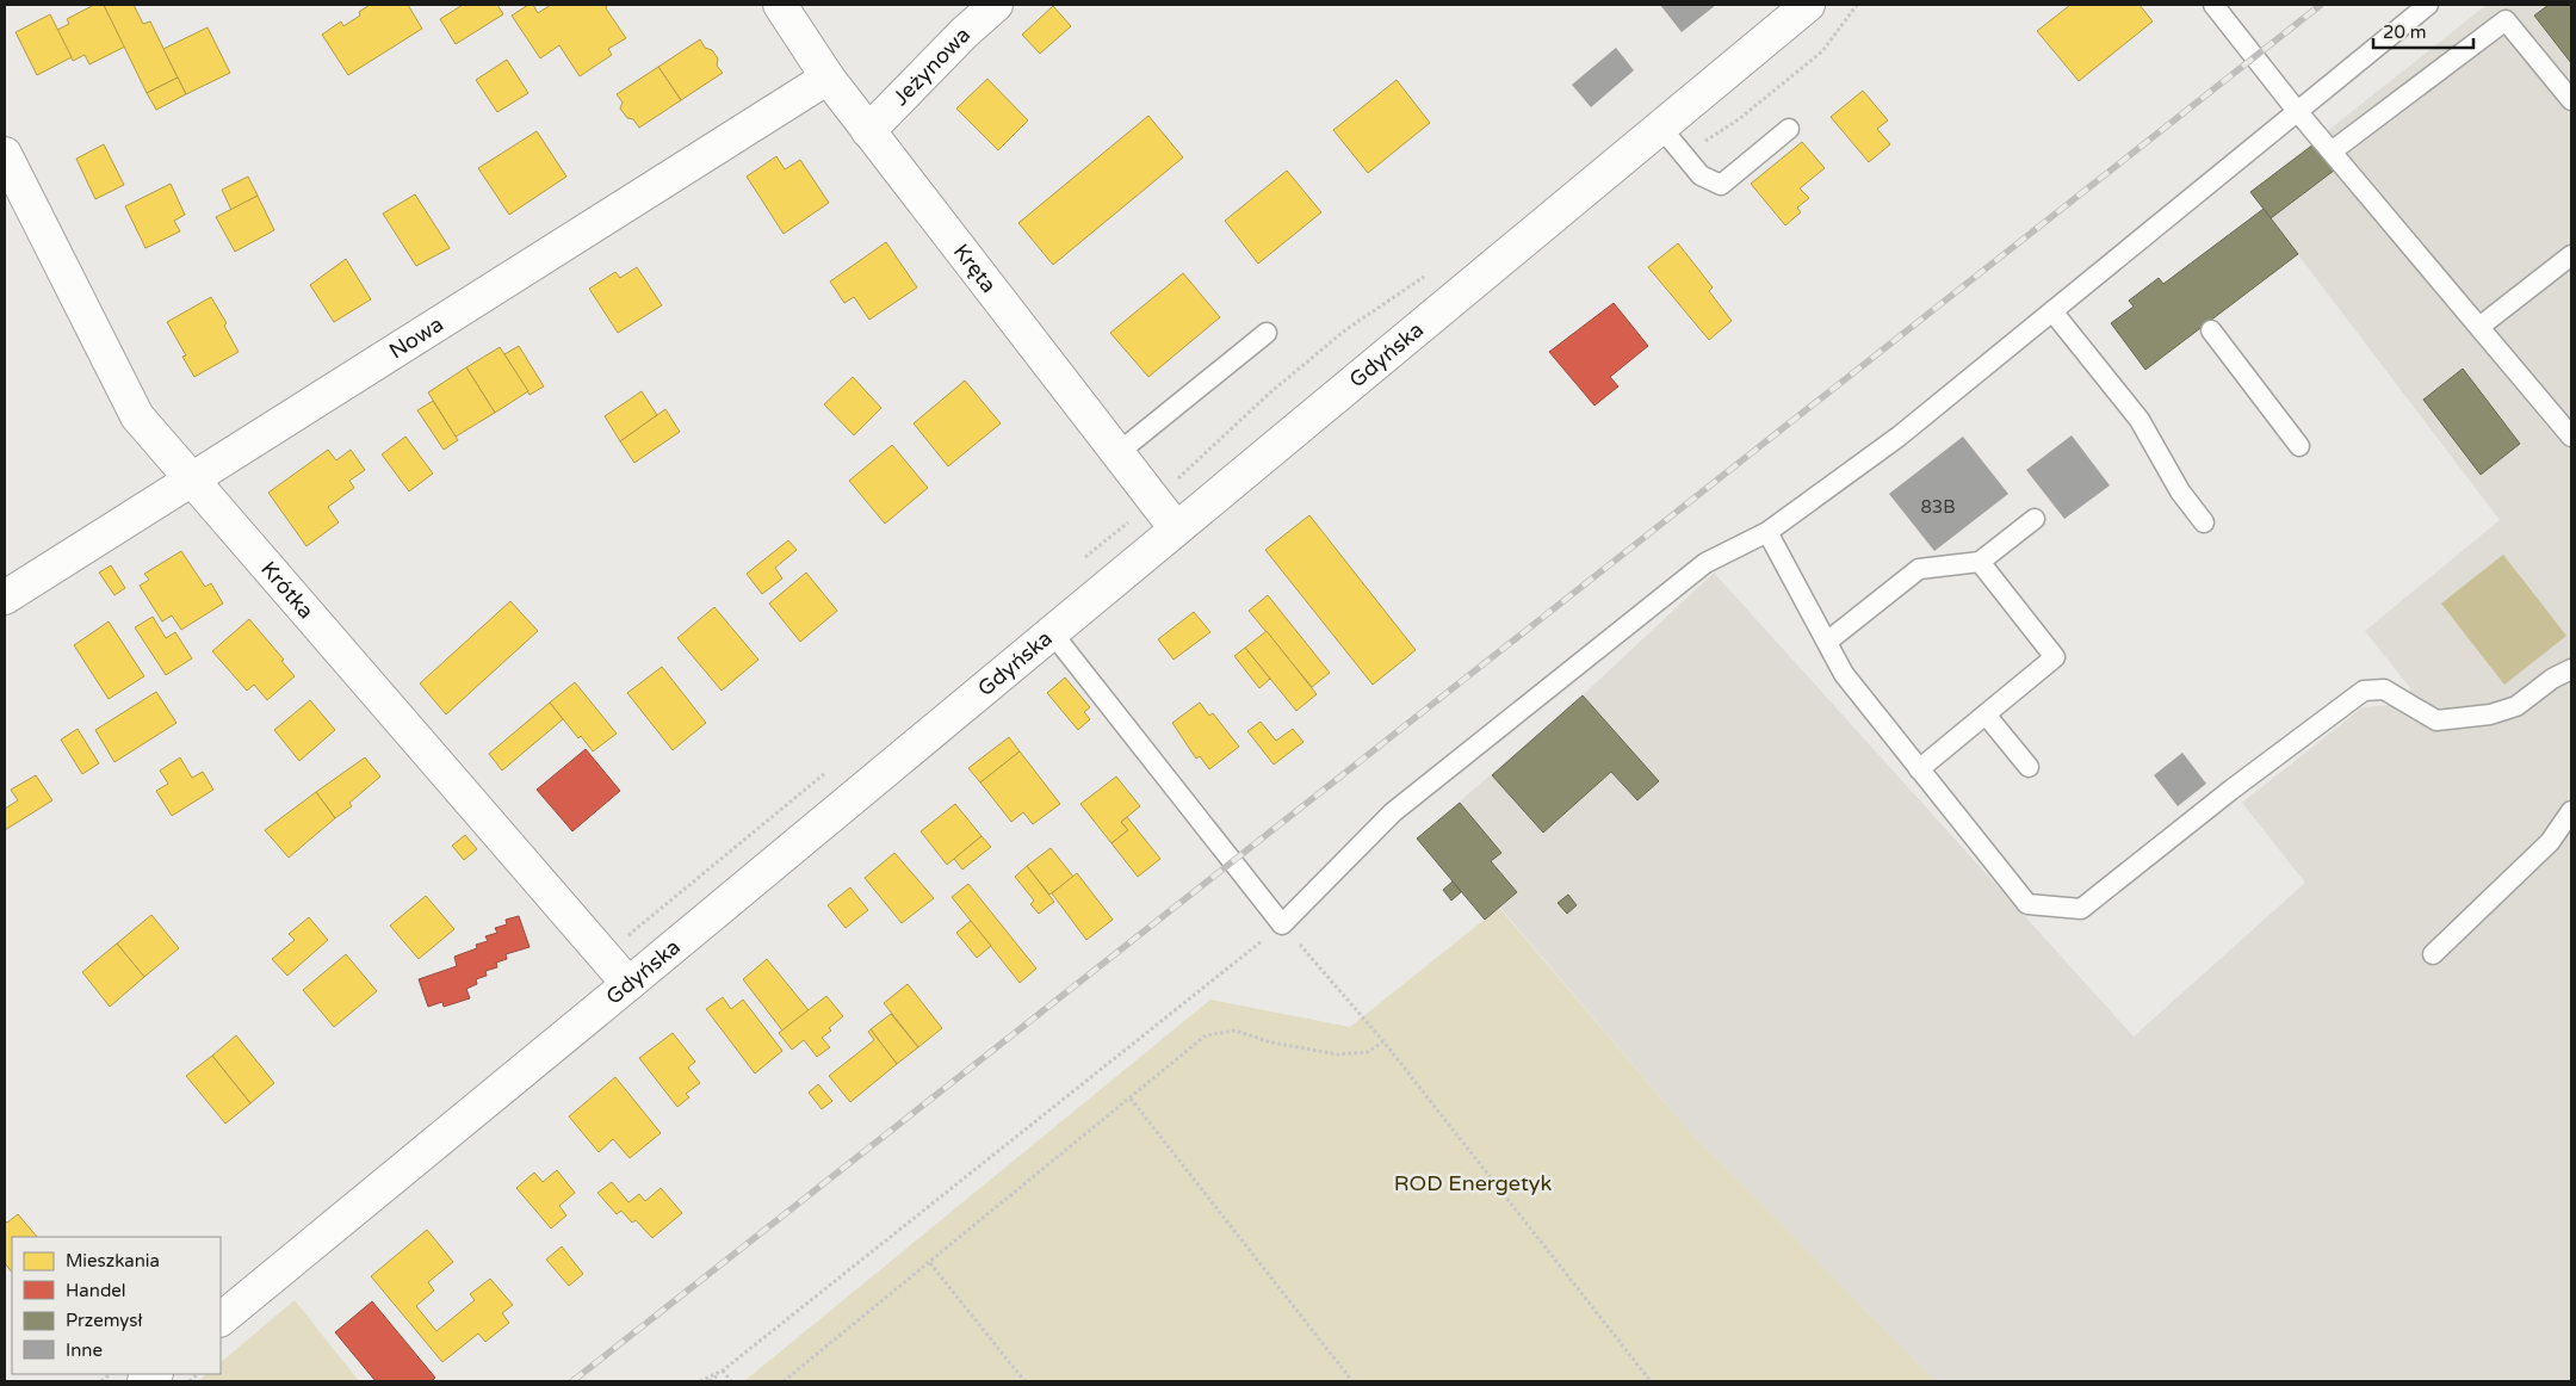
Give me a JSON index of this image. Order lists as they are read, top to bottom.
{
  "streets": {
    "street": [
      "Jeżynowa",
      "Kręta",
      "Nowa",
      "Gdyńska",
      "Krótka"
    ]
  },
  "crossings": [
    ["Jeżynowa", "Kręta"],
    ["Kręta", "Nowa"],
    ["Kręta", "Gdyńska"],
    ["Nowa", "Krótka"],
    ["Gdyńska", "Krótka"]
  ],
  "parks": ["ROD Energetyk"],
  "house_numbers": ["83B"],
  "legend": [
    "Mieszkania",
    "Handel",
    "Przemysł",
    "Inne"
  ],
  "scale_bar": "20 m"
}
